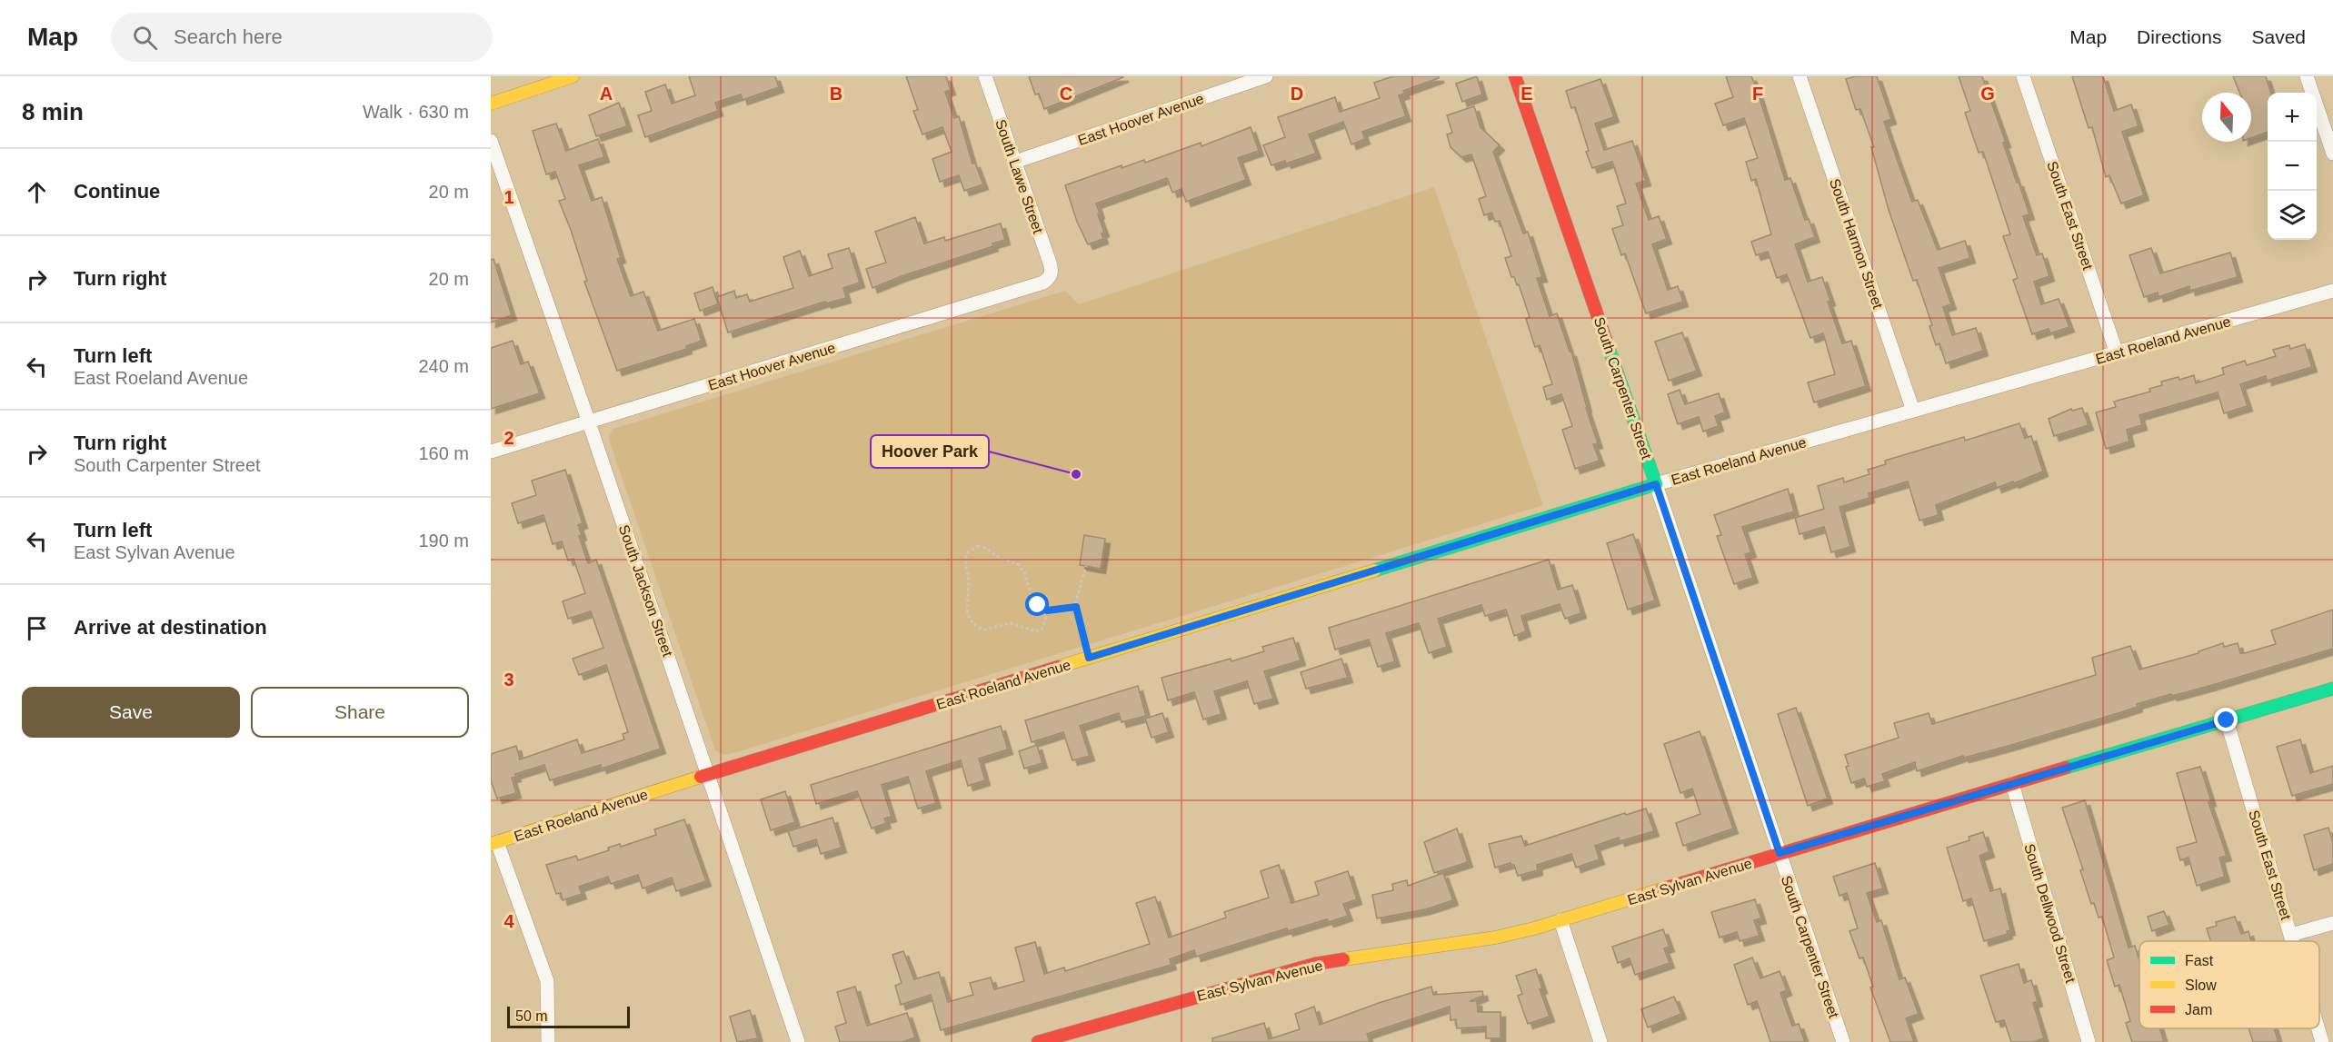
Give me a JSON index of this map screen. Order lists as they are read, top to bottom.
{
  "streets": {
    "street": [
      "East Hoover Avenue",
      "South Lawe Street",
      "South East Street",
      "South Harmon Street",
      "East Roeland Avenue",
      "South Carpenter Street",
      "South Jackson Street",
      "East Sylvan Avenue",
      "South Dellwood Street"
    ]
  },
  "crossings": [
    ["East Hoover Avenue", "South Lawe Street"],
    ["East Hoover Avenue", "South Jackson Street"],
    ["South East Street", "East Roeland Avenue"],
    ["South East Street", "East Sylvan Avenue"],
    ["South Harmon Street", "East Roeland Avenue"],
    ["East Roeland Avenue", "South Carpenter Street"],
    ["East Roeland Avenue", "South Jackson Street"],
    ["South Carpenter Street", "East Sylvan Avenue"],
    ["East Sylvan Avenue", "South Dellwood Street"]
  ],
  "places": ["Hoover Park"],
  "legend": ["Fast", "Slow", "Jam"],
  "scale_bar": "50 m",
  "north": "top",
  "page": {
    "header": "Map",
    "search": "Search here",
    "nav": ["Map", "Directions", "Saved"],
    "heading": ["8 min", "Walk · 630 m"],
    "map_buttons": ["+", "−"],
    "list": [
      ["Continue", "20 m"],
      ["Turn right", "20 m"],
      ["Turn left", "East Roeland Avenue", "240 m"],
      ["Turn right", "South Carpenter Street", "160 m"],
      ["Turn left", "East Sylvan Avenue", "190 m"],
      "Arrive at destination"
    ],
    "buttons": ["Save", "Share"],
    "scale": "50 m"
  },
  "grid": {
    "columns": [
      "A",
      "B",
      "C",
      "D",
      "E",
      "F",
      "G"
    ],
    "rows": [
      "1",
      "2",
      "3",
      "4"
    ]
  }
}
